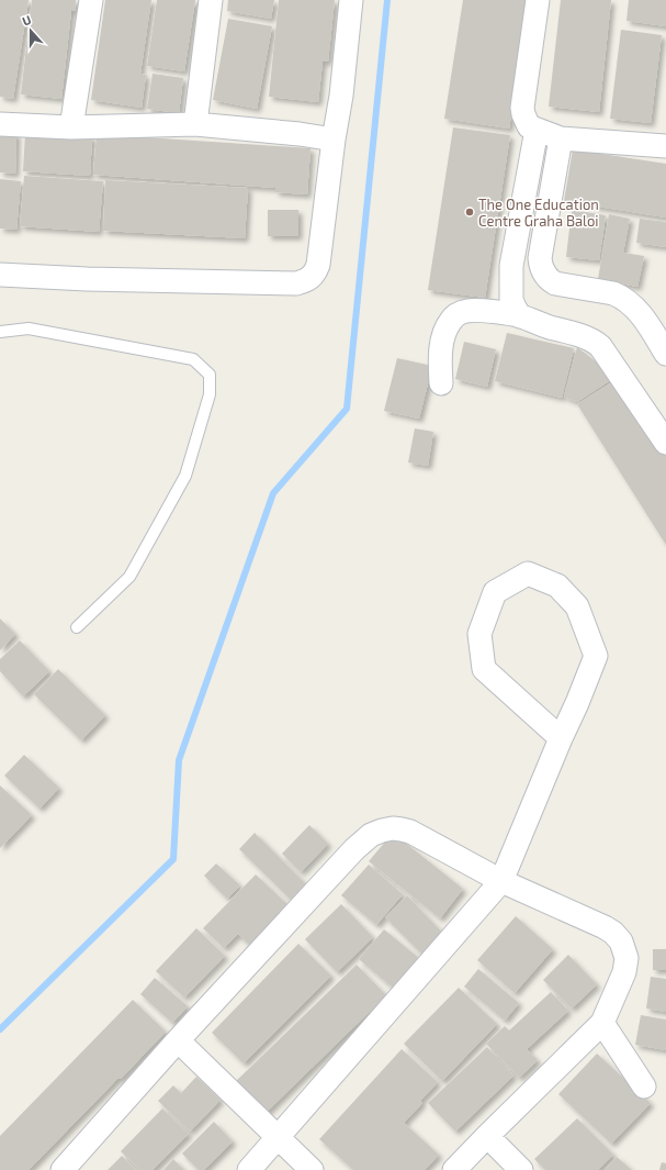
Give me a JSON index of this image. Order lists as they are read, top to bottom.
{
  "places": ["The One Education Centre Graha Baloi"],
  "north": "top"
}
